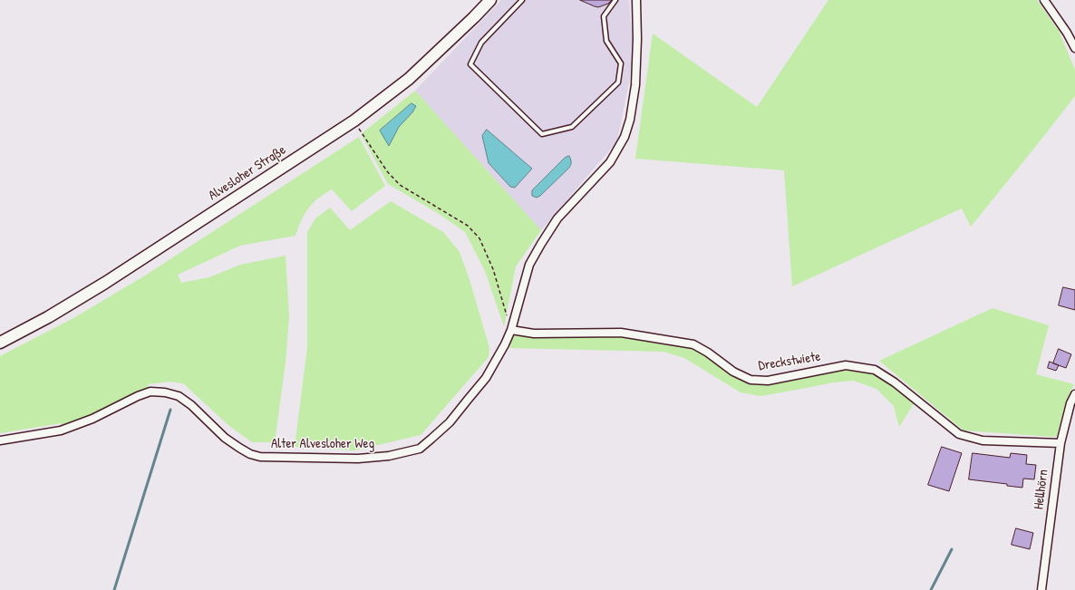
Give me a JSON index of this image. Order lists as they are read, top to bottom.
{
  "streets": {
    "main road": ["Alvesloher Straße"],
    "street": ["Dreckstwiete", "Alter Alvesloher Weg", "Hellhörn"]
  },
  "crossings": [
    ["Dreckstwiete", "Alter Alvesloher Weg"],
    ["Dreckstwiete", "Hellhörn"]
  ]
}
